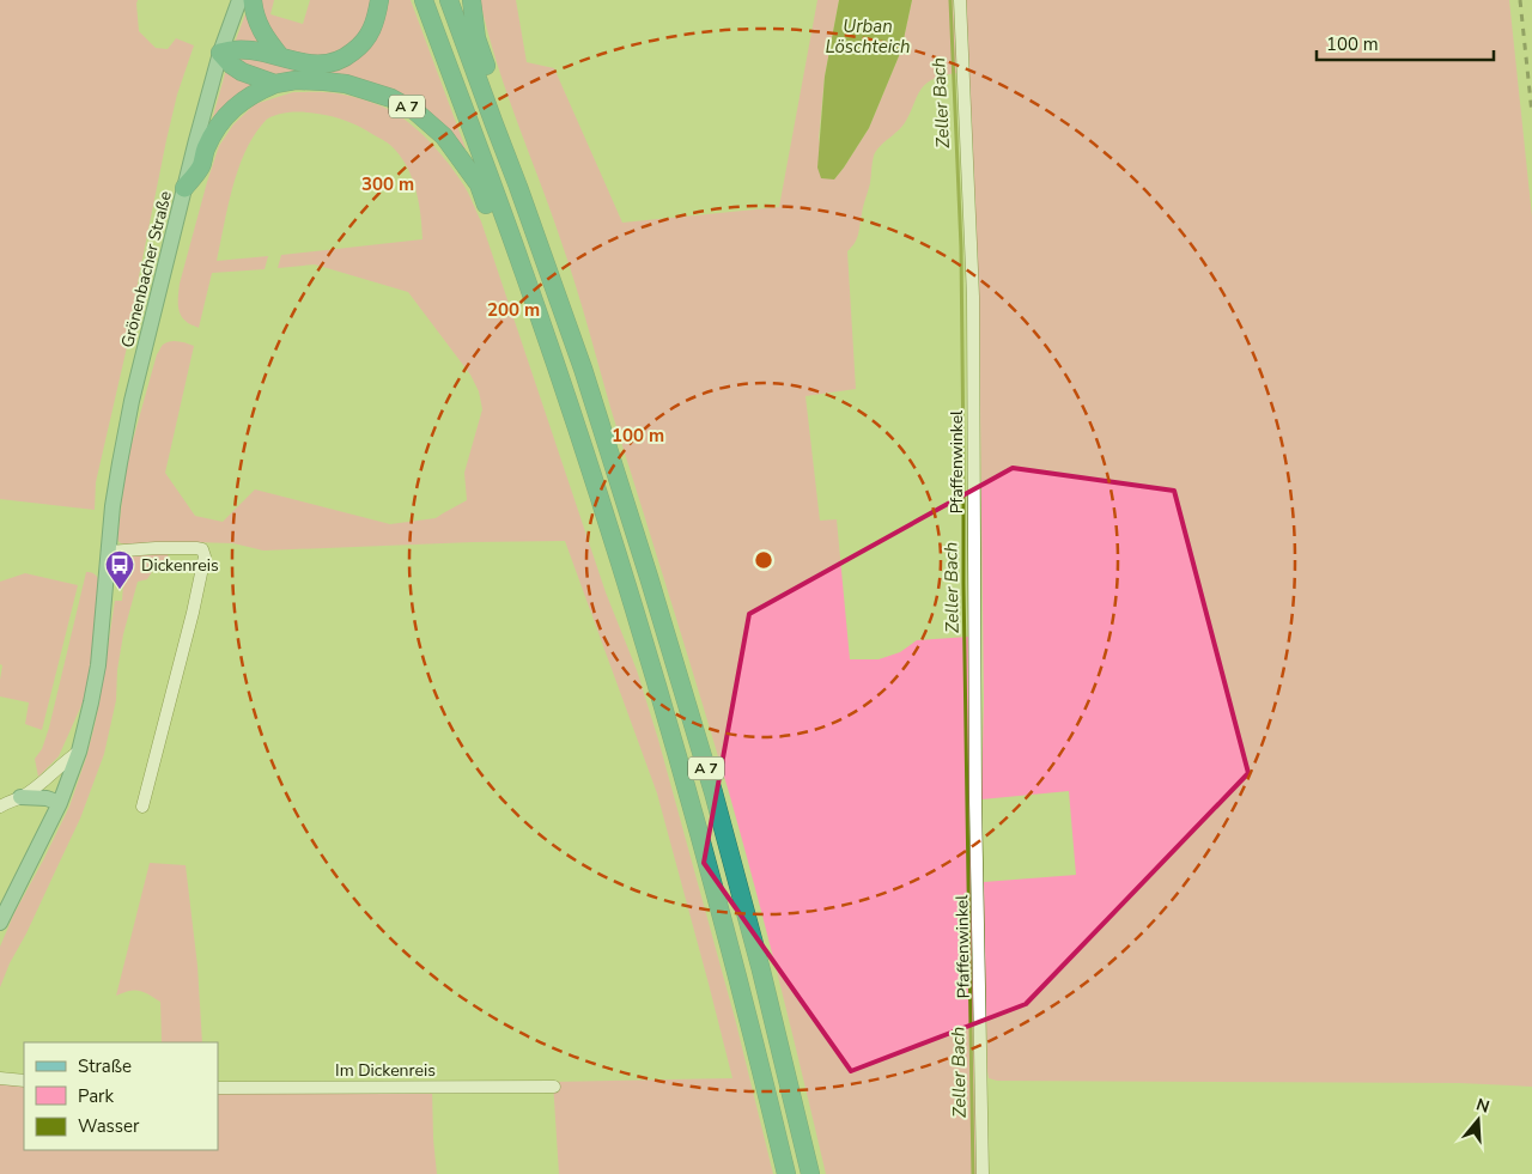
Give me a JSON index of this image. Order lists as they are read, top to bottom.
{
  "streets": {
    "highway": ["A 7"],
    "main road": ["Grönenbacher Straße"],
    "street": ["Pfaffenwinkel", "Im Dickenreis"]
  },
  "crossings": [
    ["A 7", "Grönenbacher Straße"]
  ],
  "water": ["Urban Löschteich", "Zeller Bach"],
  "places": {
    "bus stop": ["Dickenreis"]
  },
  "legend": ["Straße", "Park", "Wasser"],
  "scale_bar": "100 m",
  "north": "top",
  "rings": ["300 m", "200 m", "100 m"]
}
